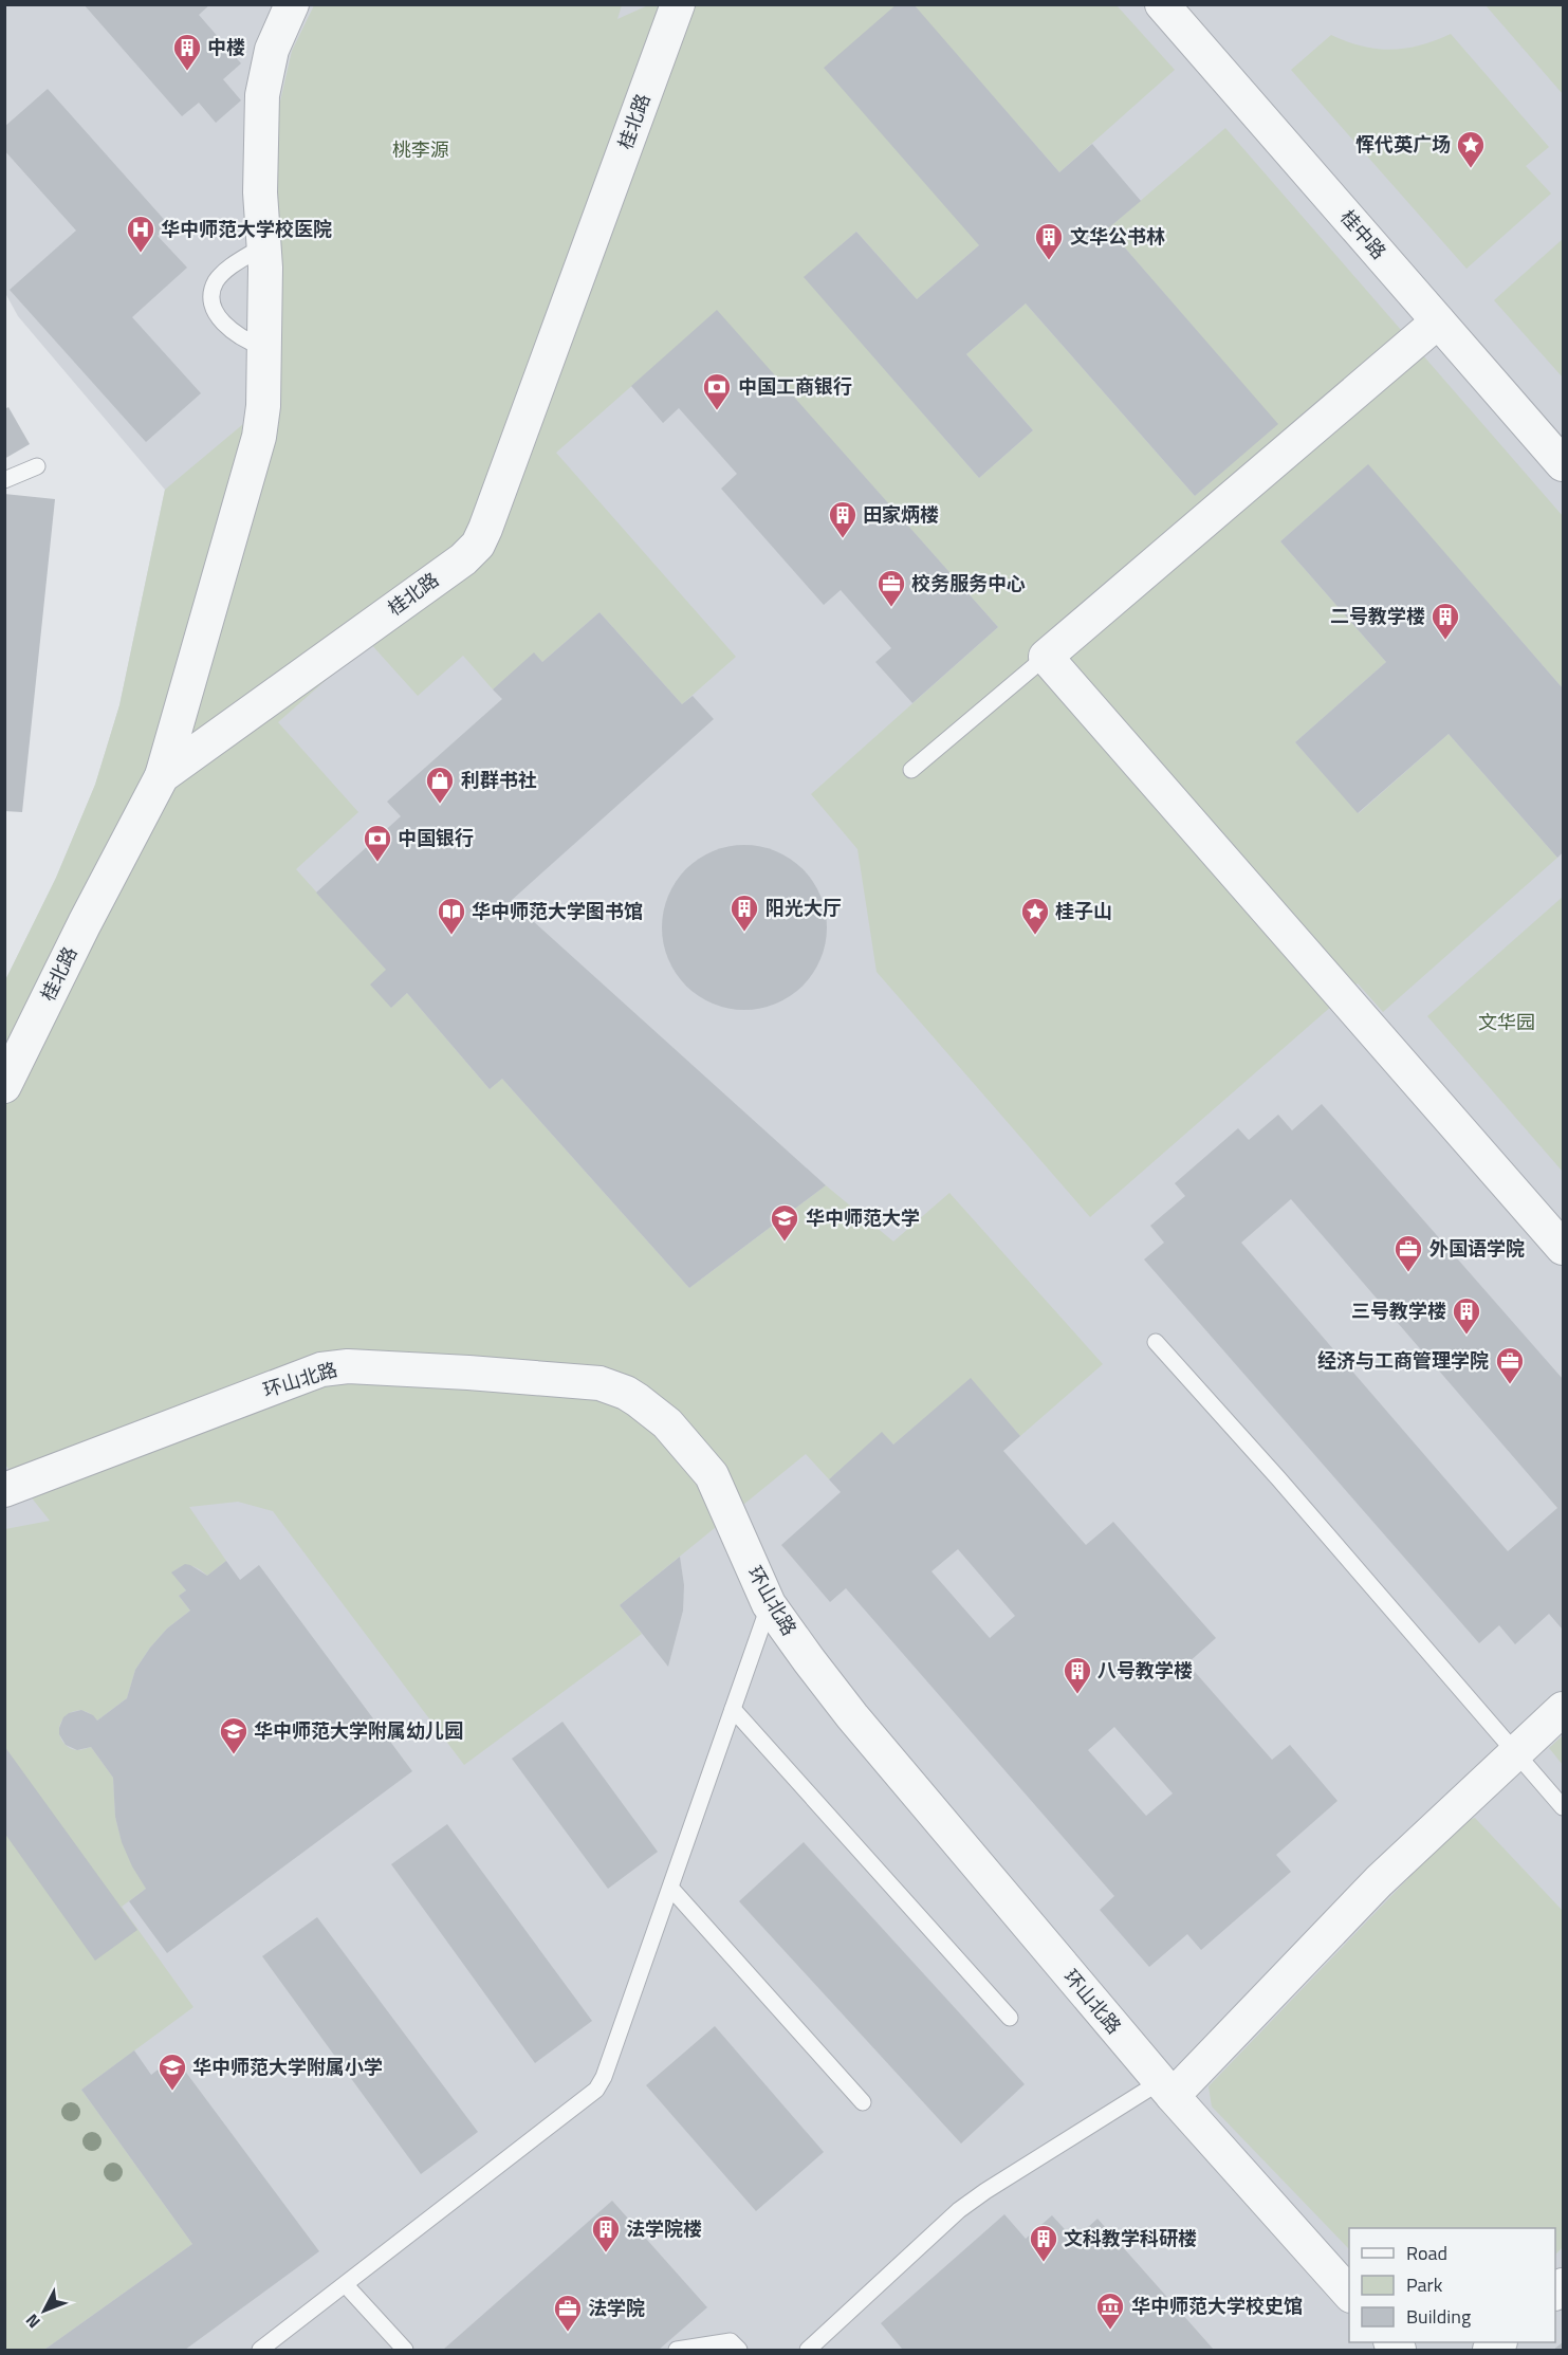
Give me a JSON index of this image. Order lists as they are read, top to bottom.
{
  "streets": {
    "street": ["桂北路", "桂中路", "环山北路"]
  },
  "parks": ["桃李源", "文华园"],
  "places": {
    "building": [
      "中楼",
      "文华公书林",
      "田家炳楼",
      "二号教学楼",
      "阳光大厅",
      "三号教学楼",
      "八号教学楼",
      "法学院楼",
      "文科教学科研楼"
    ],
    "place": ["恽代英广场", "桂子山"],
    "hospital": ["华中师范大学校医院"],
    "bank": ["中国工商银行", "中国银行"],
    "office": [
      "校务服务中心",
      "外国语学院",
      "经济与工商管理学院",
      "法学院"
    ],
    "shop": ["利群书社"],
    "library": ["华中师范大学图书馆"],
    "school or university": ["华中师范大学", "华中师范大学附属幼儿园", "华中师范大学附属小学"],
    "museum": ["华中师范大学校史馆"]
  },
  "legend": ["Road", "Park", "Building"],
  "north": "bottom left"
}
